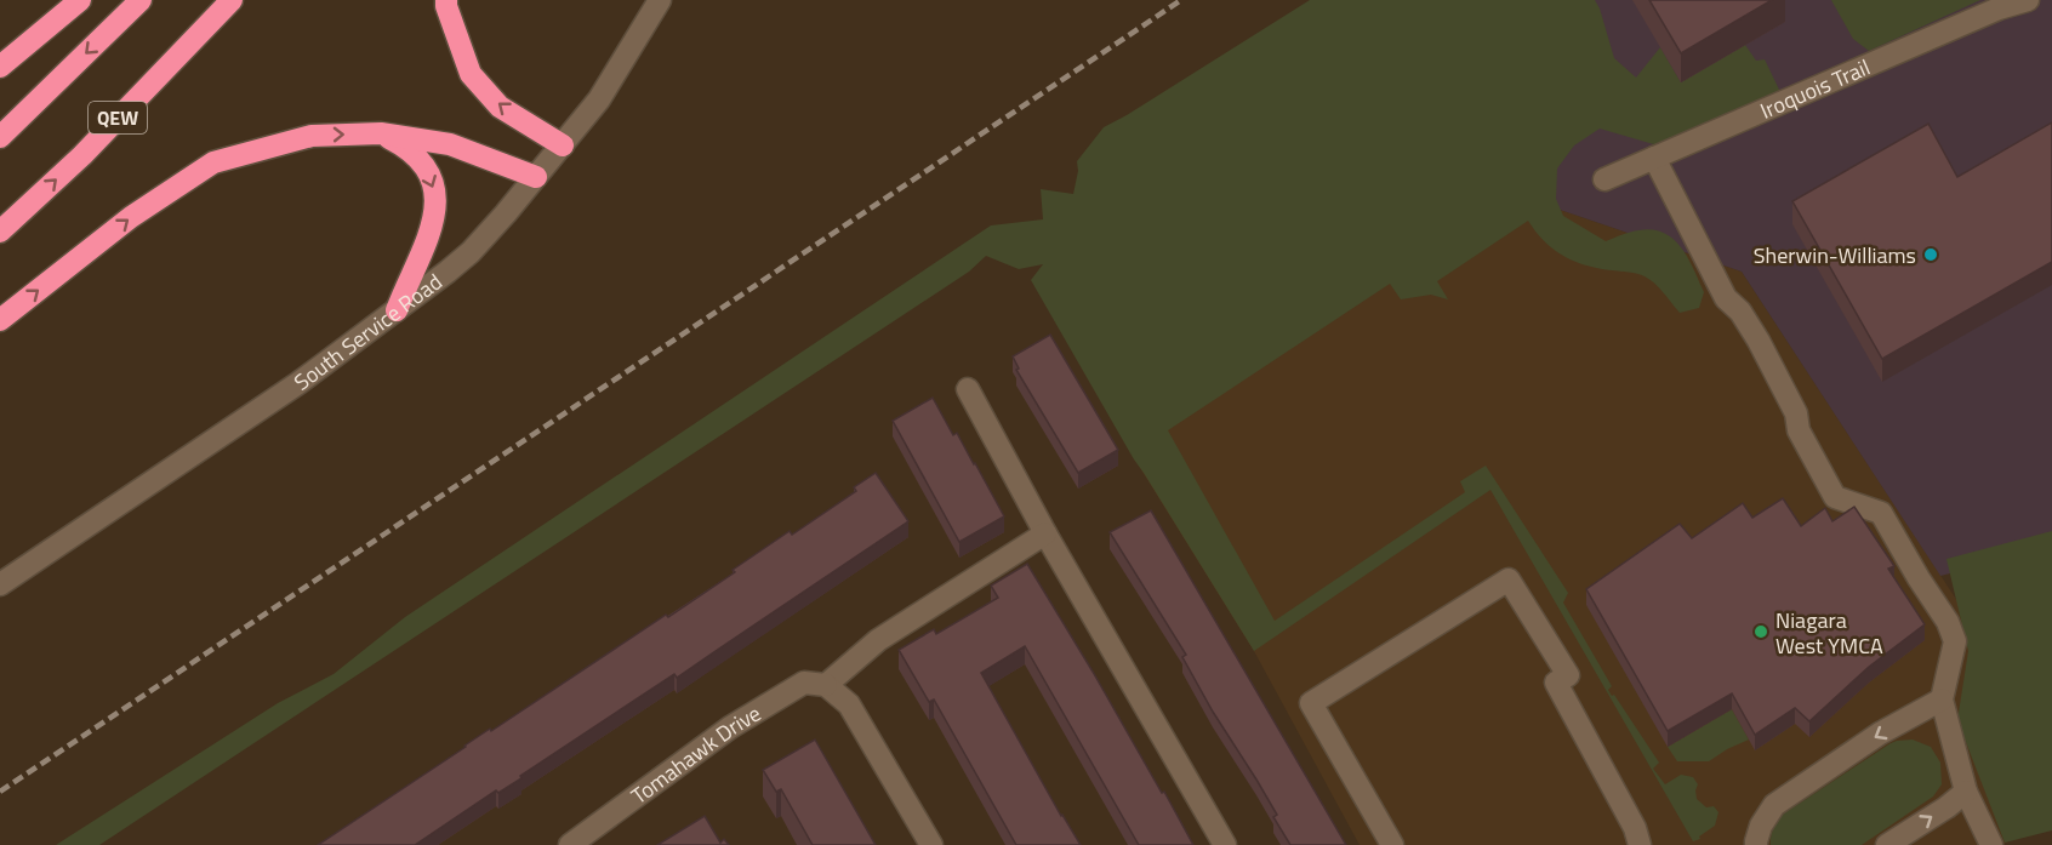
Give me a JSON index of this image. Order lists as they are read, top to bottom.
{
  "streets": {
    "highway": ["QEW"],
    "street": ["Iroquois Trail", "South Service Road", "Tomahawk Drive"]
  },
  "places": ["Sherwin-Williams", "Niagara West YMCA"]
}
